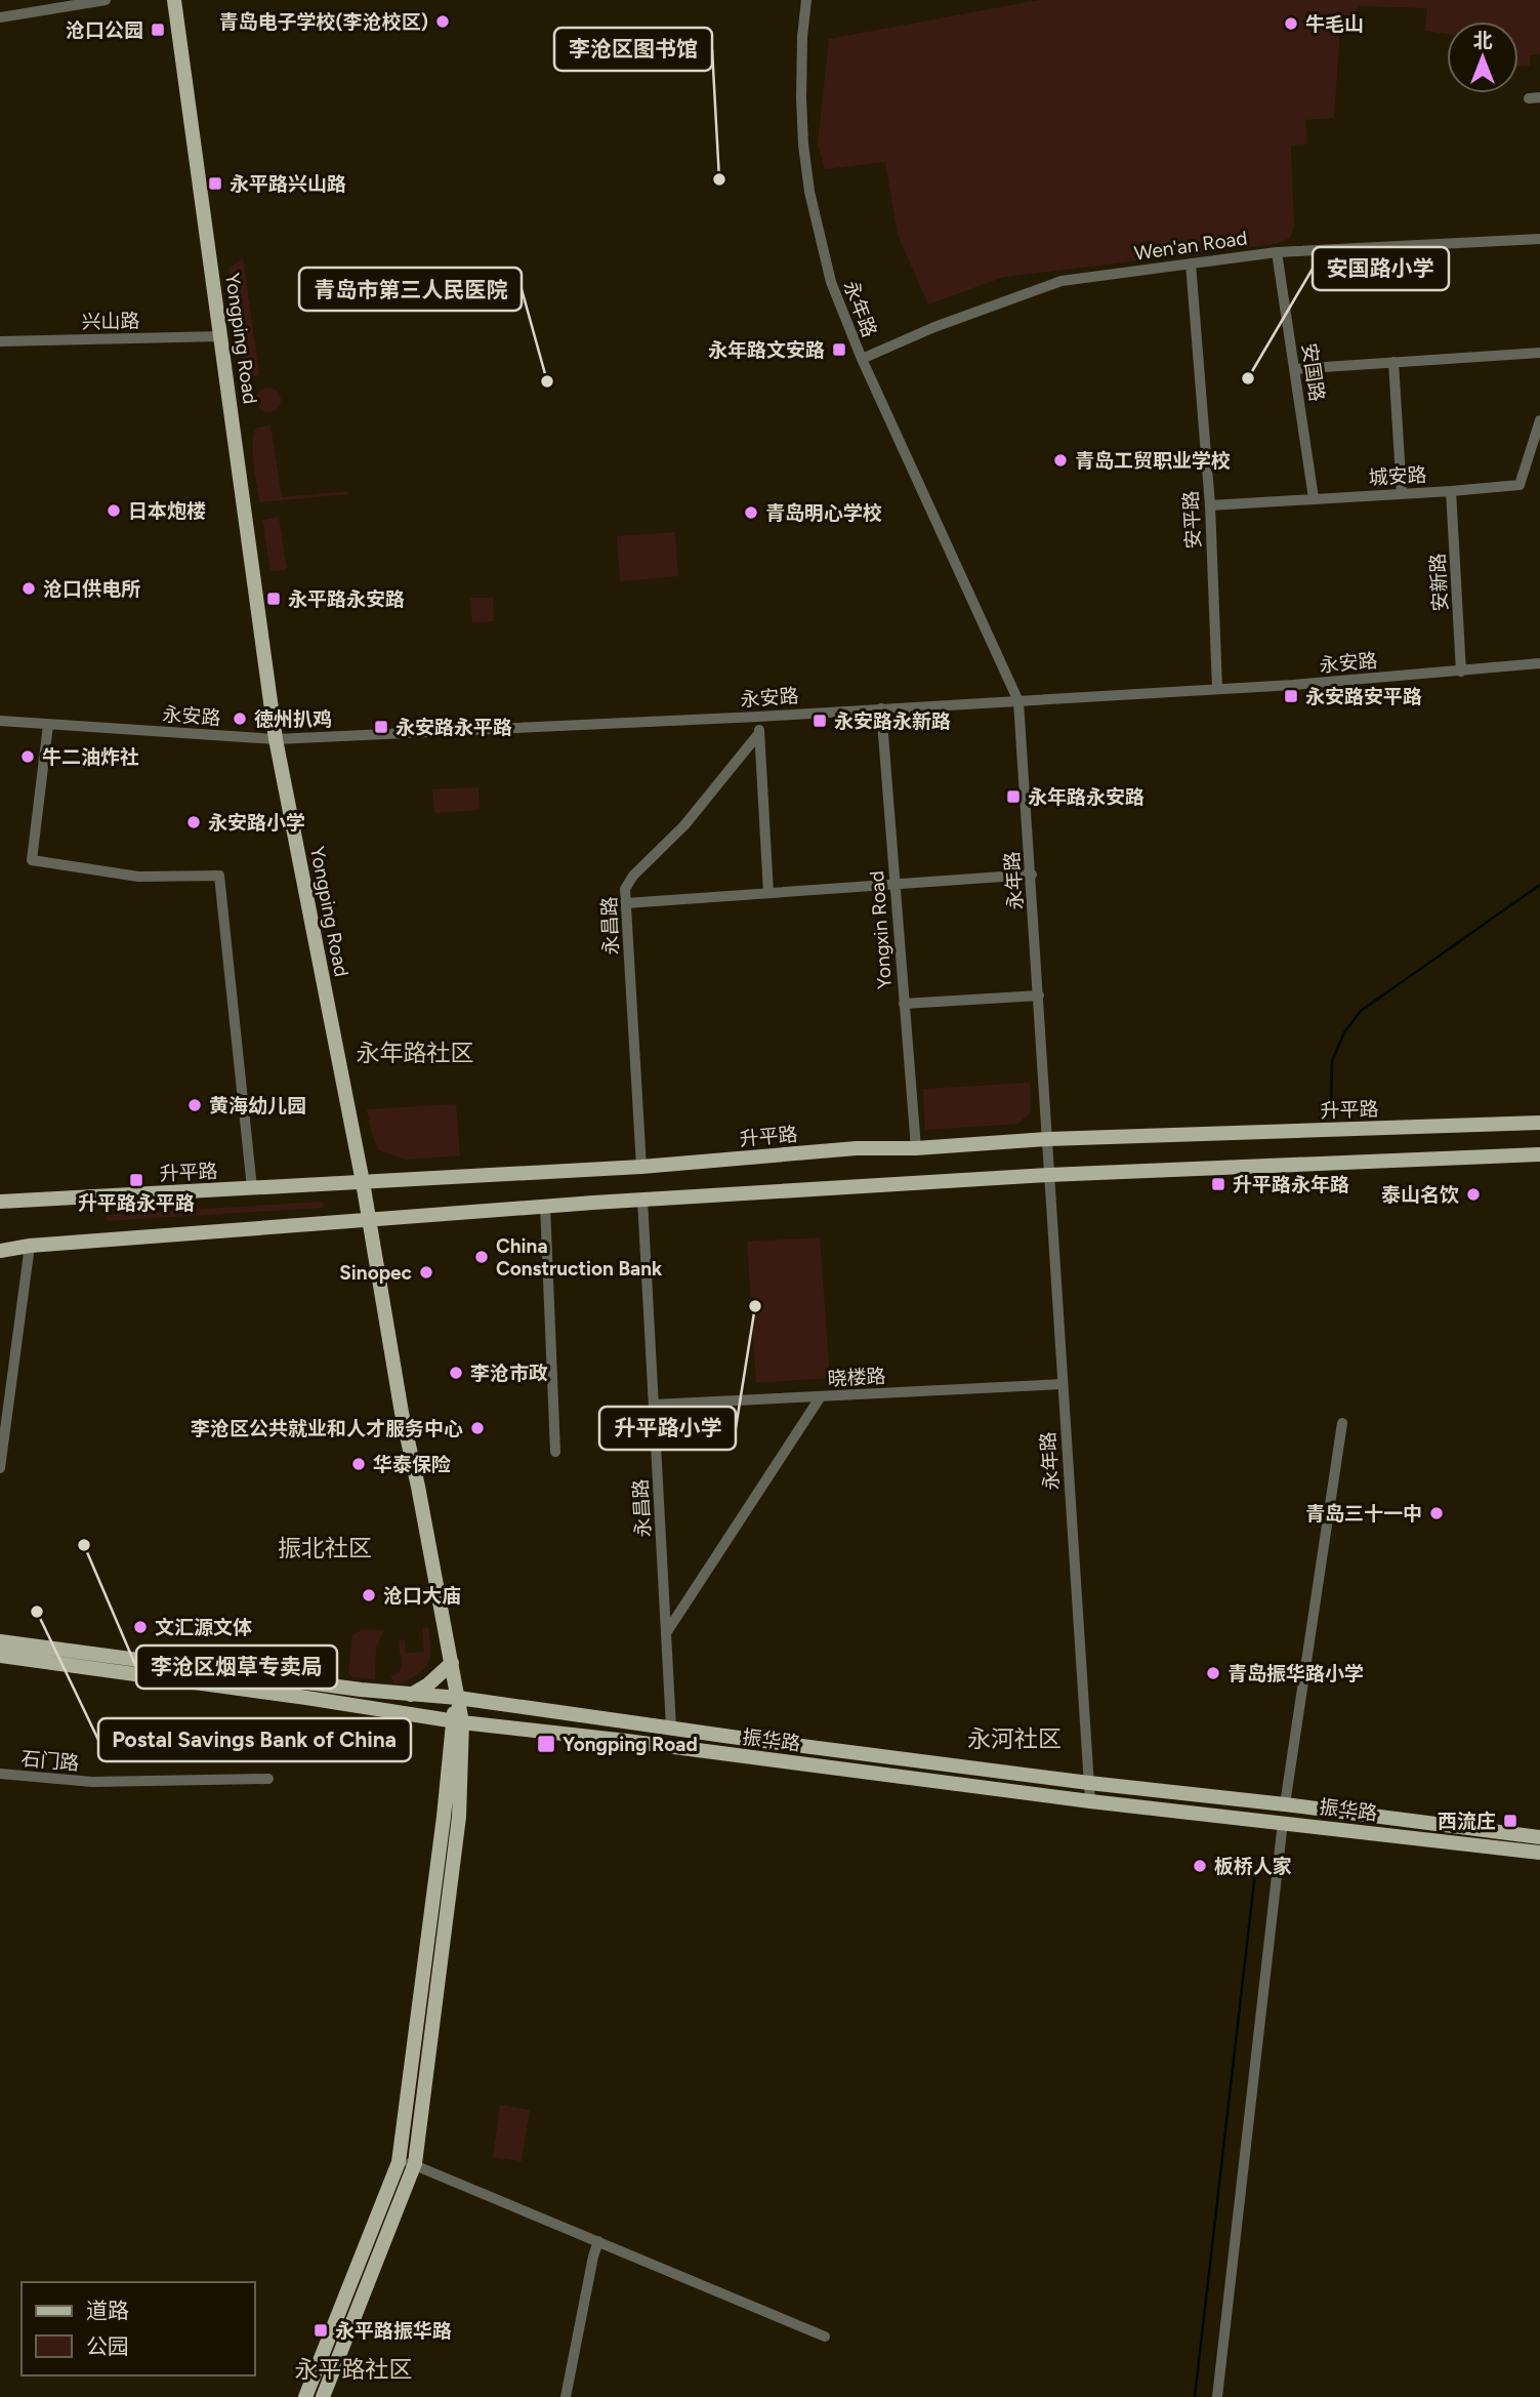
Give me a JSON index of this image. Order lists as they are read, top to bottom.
{
  "streets": {
    "main road": ["Yongping Road", "升平路", "振华路"],
    "street": [
      "Wen'an Road",
      "永年路",
      "兴山路",
      "安国路",
      "城安路",
      "安平路",
      "安新路",
      "永安路",
      "永昌路",
      "Yongxin Road",
      "晓楼路",
      "石门路"
    ]
  },
  "crossings": [
    ["Wen'an Road", "永年路"],
    ["Wen'an Road", "安国路"],
    ["Wen'an Road", "安平路"],
    ["永年路", "永安路"],
    ["永年路", "升平路"],
    ["永年路", "晓楼路"],
    ["永年路", "振华路"],
    ["兴山路", "Yongping Road"],
    ["Yongping Road", "永安路"],
    ["Yongping Road", "升平路"],
    ["Yongping Road", "振华路"],
    ["安国路", "城安路"],
    ["城安路", "安平路"],
    ["城安路", "安新路"],
    ["安平路", "永安路"],
    ["安新路", "永安路"],
    ["永安路", "Yongxin Road"],
    ["永昌路", "升平路"],
    ["永昌路", "晓楼路"],
    ["永昌路", "振华路"],
    ["Yongxin Road", "升平路"]
  ],
  "districts": [
    "永年路社区",
    "振北社区",
    "永河社区",
    "永平路社区"
  ],
  "places": {
    "other": [
      "青岛电子学校(李沧校区)",
      "牛毛山",
      "李沧区图书馆",
      "安国路小学",
      "青岛市第三人民医院",
      "青岛工贸职业学校",
      "日本炮楼",
      "青岛明心学校",
      "沧口供电所",
      "徳州扒鸡",
      "牛二油炸社",
      "永安路小学",
      "黄海幼儿园",
      "泰山名饮",
      "China Construction Bank",
      "Sinopec",
      "升平路小学",
      "李沧市政",
      "李沧区公共就业和人才服务中心",
      "华泰保险",
      "青岛三十一中",
      "李沧区烟草专卖局",
      "沧口大庙",
      "Postal Savings Bank of China",
      "文汇源文体",
      "青岛振华路小学",
      "板桥人家"
    ],
    "transit": [
      "沧口公园",
      "永平路兴山路",
      "永年路文安路",
      "永平路永安路",
      "永安路安平路",
      "永安路永新路",
      "永安路永平路",
      "永年路永安路",
      "升平路永平路",
      "升平路永年路",
      "Yongping Road",
      "西流庄",
      "永平路振华路"
    ]
  },
  "legend": ["道路", "公园"],
  "north": "top"
}
